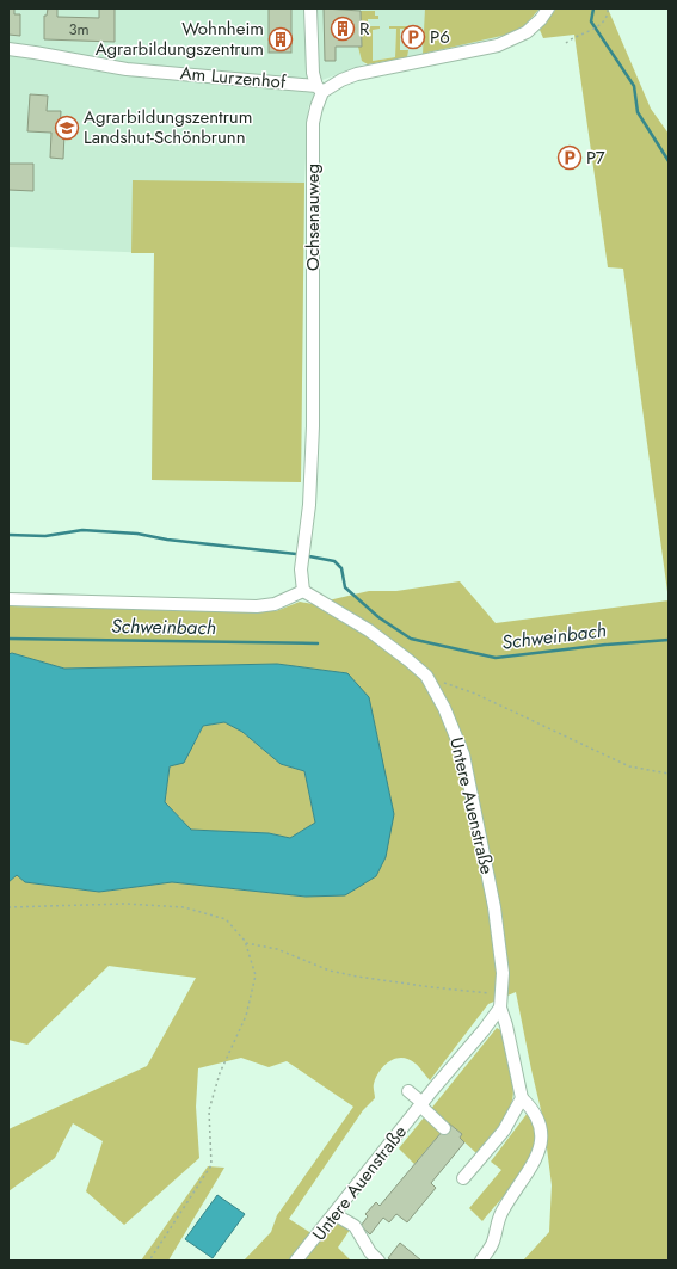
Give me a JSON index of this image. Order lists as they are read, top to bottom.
{
  "streets": {
    "street": ["Am Lurzenhof", "Ochsenauweg", "Untere Auenstraße"]
  },
  "crossings": [
    ["Am Lurzenhof", "Ochsenauweg"],
    ["Ochsenauweg", "Untere Auenstraße"]
  ],
  "water": ["Schweinbach"],
  "places": {
    "building": ["R", "Wohnheim Agrarbildungszentrum"],
    "parking": ["P6", "P7"],
    "school or university": ["Agrarbildungszentrum Landshut-Schönbrunn"]
  },
  "house_numbers": ["3m"]
}
